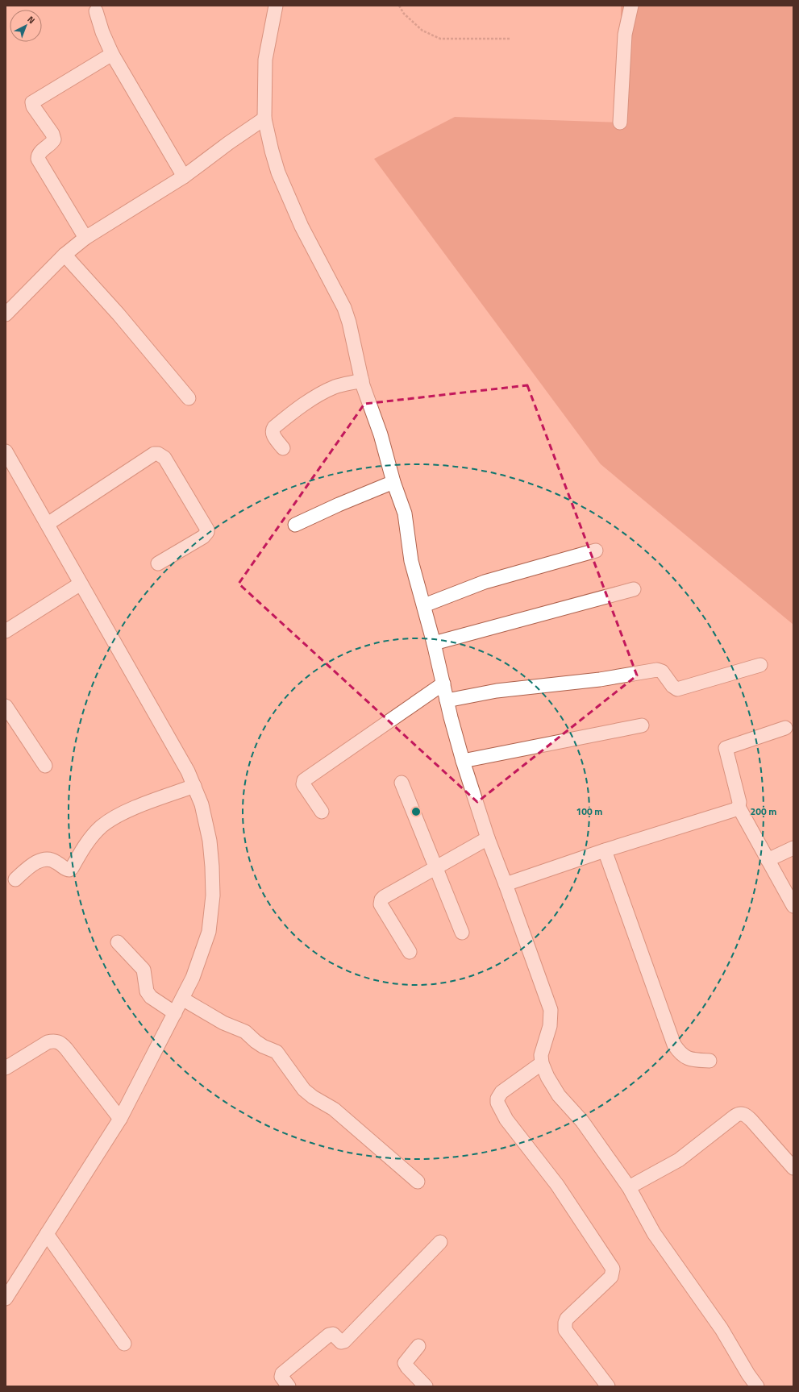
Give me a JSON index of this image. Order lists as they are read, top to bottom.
{
  "north": "top right",
  "rings": ["100 m", "200 m"]
}
